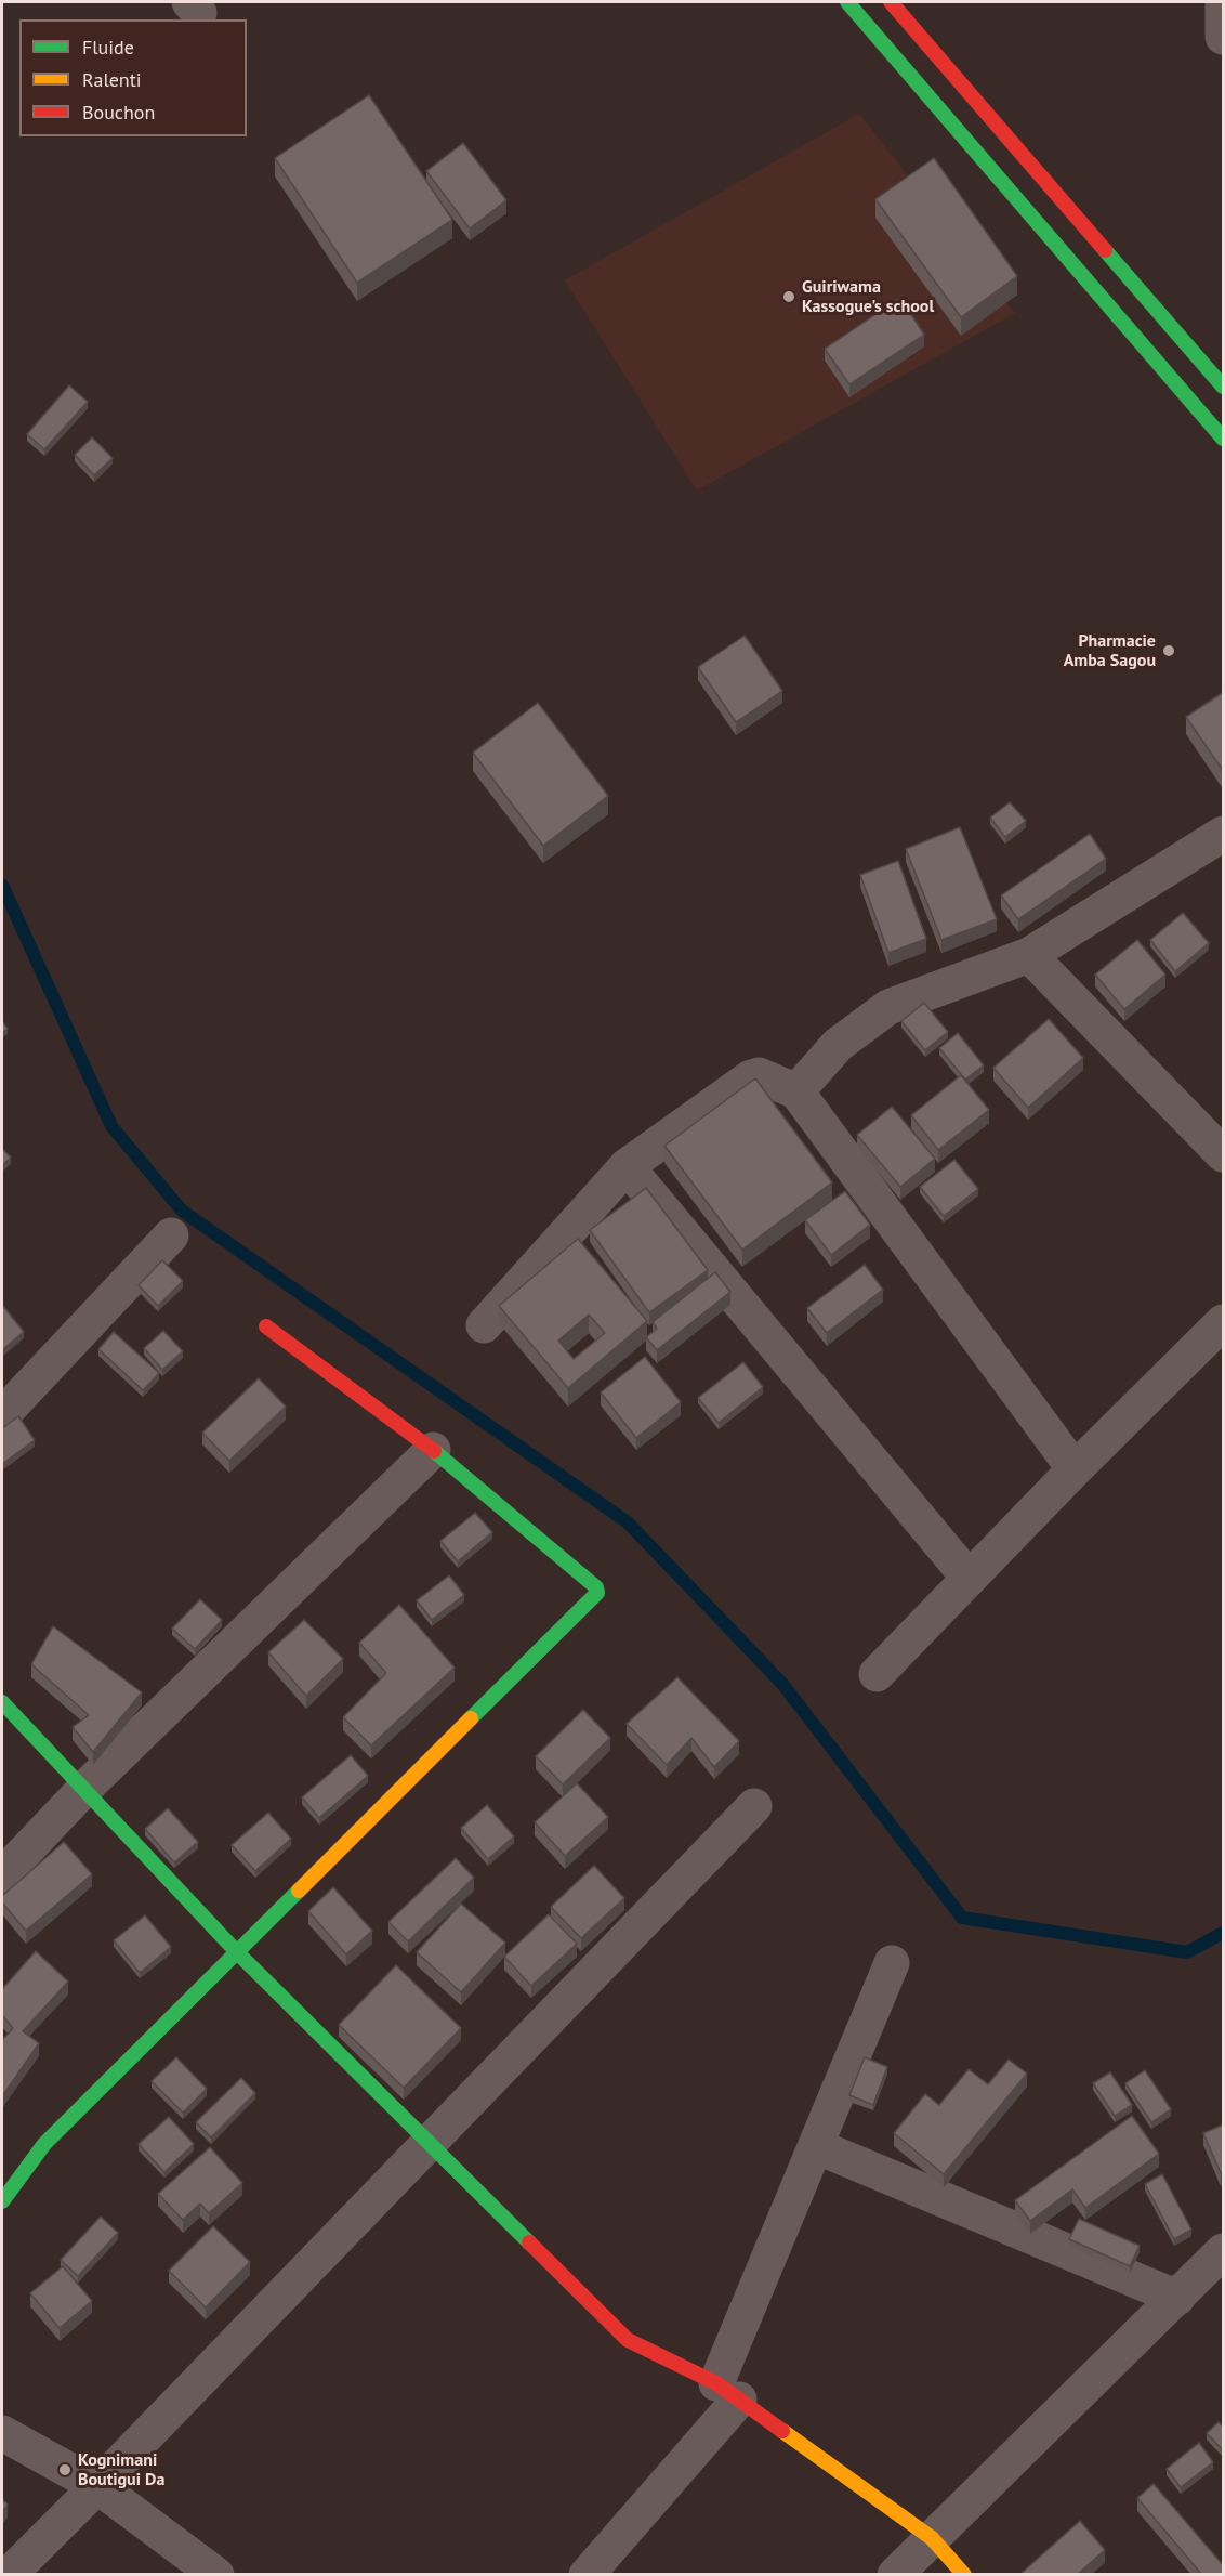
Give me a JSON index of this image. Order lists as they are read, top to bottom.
{
  "places": ["Guiriwama Kassogue's school", "Pharmacie Amba Sagou", "Kognimani Boutigui Da"],
  "legend": ["Fluide", "Ralenti", "Bouchon"]
}
